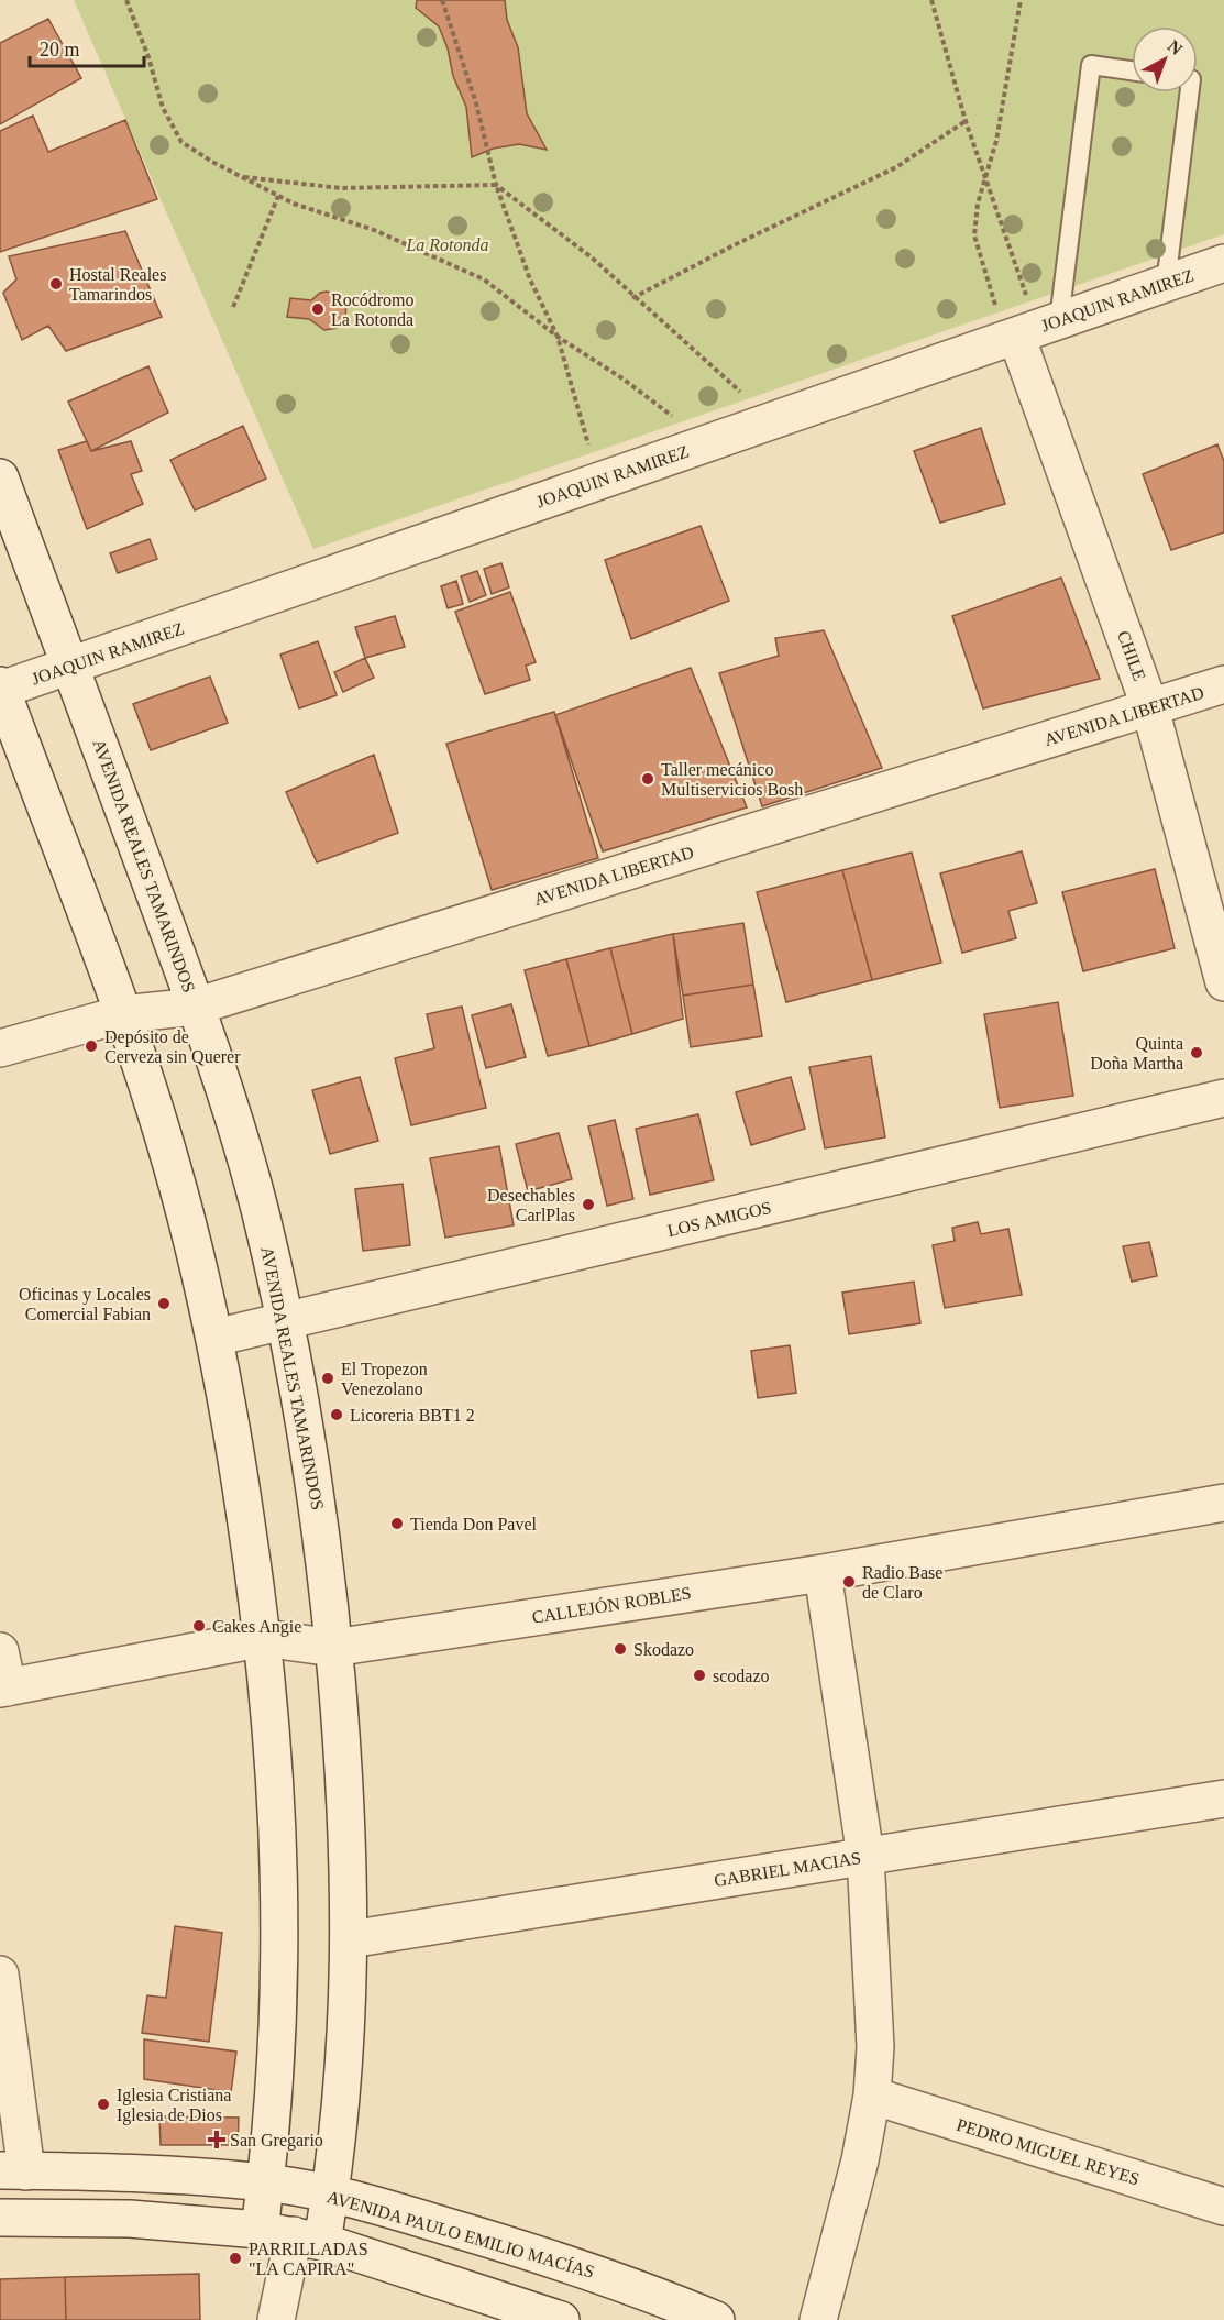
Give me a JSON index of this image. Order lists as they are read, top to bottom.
{
  "streets": {
    "street": [
      "JOAQUIN RAMIREZ",
      "CHILE",
      "AVENIDA LIBERTAD",
      "AVENIDA REALES TAMARINDOS",
      "LOS AMIGOS",
      "CALLEJÓN ROBLES",
      "GABRIEL MACIAS",
      "PEDRO MIGUEL REYES",
      "AVENIDA PAULO EMILIO MACÍAS"
    ]
  },
  "crossings": [
    ["JOAQUIN RAMIREZ", "CHILE"],
    ["JOAQUIN RAMIREZ", "AVENIDA REALES TAMARINDOS"],
    ["CHILE", "AVENIDA LIBERTAD"],
    ["AVENIDA LIBERTAD", "AVENIDA REALES TAMARINDOS"],
    ["AVENIDA REALES TAMARINDOS", "LOS AMIGOS"],
    ["AVENIDA REALES TAMARINDOS", "CALLEJÓN ROBLES"],
    ["AVENIDA REALES TAMARINDOS", "GABRIEL MACIAS"],
    ["AVENIDA REALES TAMARINDOS", "AVENIDA PAULO EMILIO MACÍAS"]
  ],
  "parks": ["La Rotonda"],
  "places": {
    "other": [
      "Hostal Reales Tamarindos",
      "Rocódromo La Rotonda",
      "Taller mecánico Multiservicios Bosh",
      "Depósito de Cerveza sin Querer",
      "Quinta Doña Martha",
      "Desechables CarlPlas",
      "Oficinas y Locales Comercial Fabian",
      "El Tropezon Venezolano",
      "Licoreria BBT1 2",
      "Tienda Don Pavel",
      "Radio Base de Claro",
      "Cakes Angie",
      "Skodazo",
      "scodazo",
      "Iglesia Cristiana Iglesia de Dios",
      "PARRILLADAS \"LA CAPIRA\""
    ],
    "health": ["San Gregario"]
  },
  "scale_bar": "20 m",
  "north": "top right"
}
